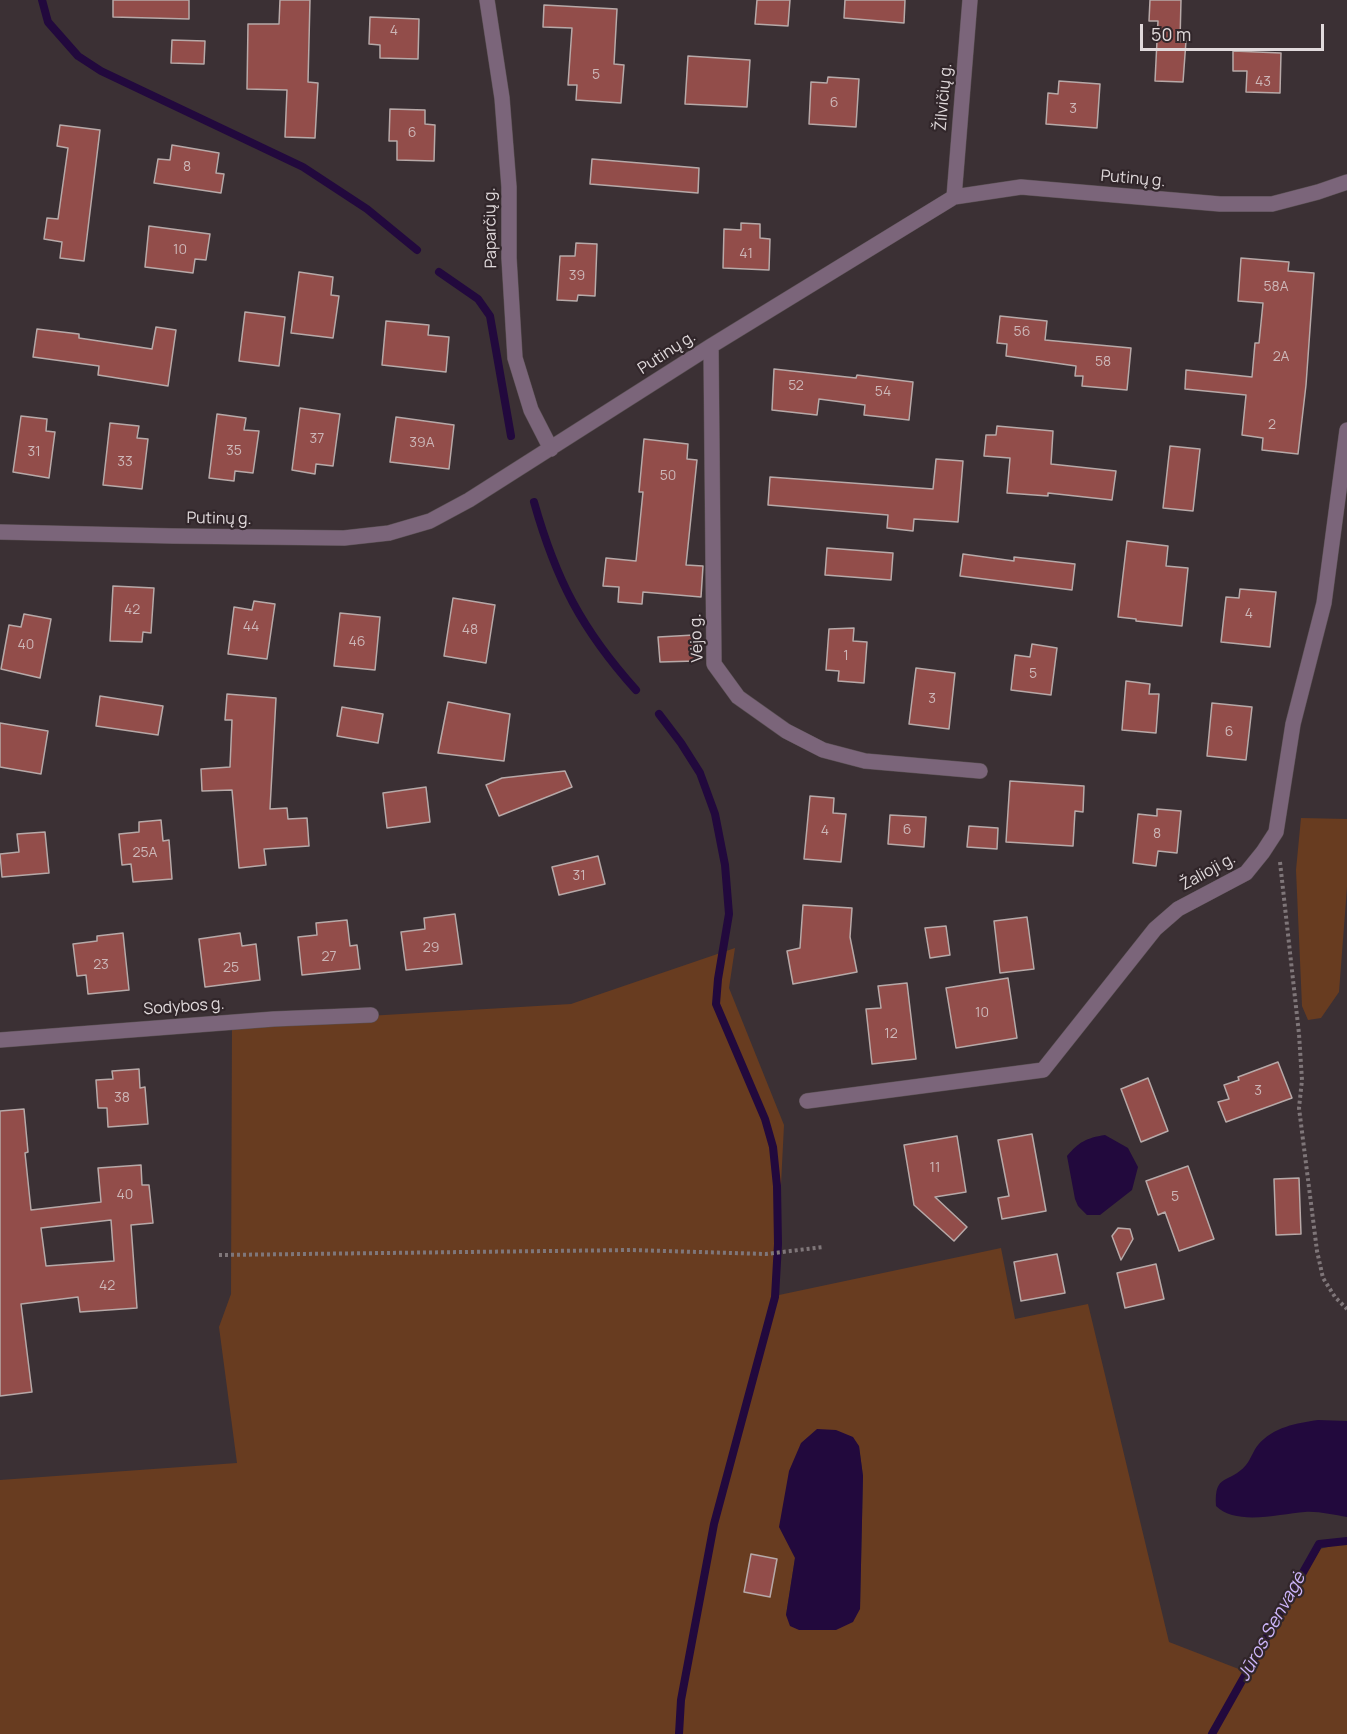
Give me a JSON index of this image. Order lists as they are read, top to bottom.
{
  "streets": {
    "street": [
      "Žilvičių g.",
      "Putinų g.",
      "Paparčių g.",
      "Vėjo g.",
      "Žalioji g.",
      "Sodybos g."
    ]
  },
  "crossings": [
    ["Žilvičių g.", "Putinų g."],
    ["Putinų g.", "Paparčių g."],
    ["Putinų g.", "Vėjo g."]
  ],
  "water": ["Jūros Senvagė"],
  "house_numbers": [
    "4",
    "5",
    "43",
    "6",
    "3",
    "6",
    "8",
    "10",
    "41",
    "39",
    "58A",
    "56",
    "2A",
    "58",
    "52",
    "54",
    "2",
    "37",
    "39A",
    "35",
    "31",
    "33",
    "50",
    "42",
    "4",
    "44",
    "48",
    "46",
    "40",
    "1",
    "5",
    "3",
    "6",
    "6",
    "4",
    "8",
    "25A",
    "31",
    "29",
    "27",
    "23",
    "25",
    "10",
    "12",
    "3",
    "38",
    "11",
    "40",
    "5",
    "42"
  ],
  "scale_bar": "50 m"
}
